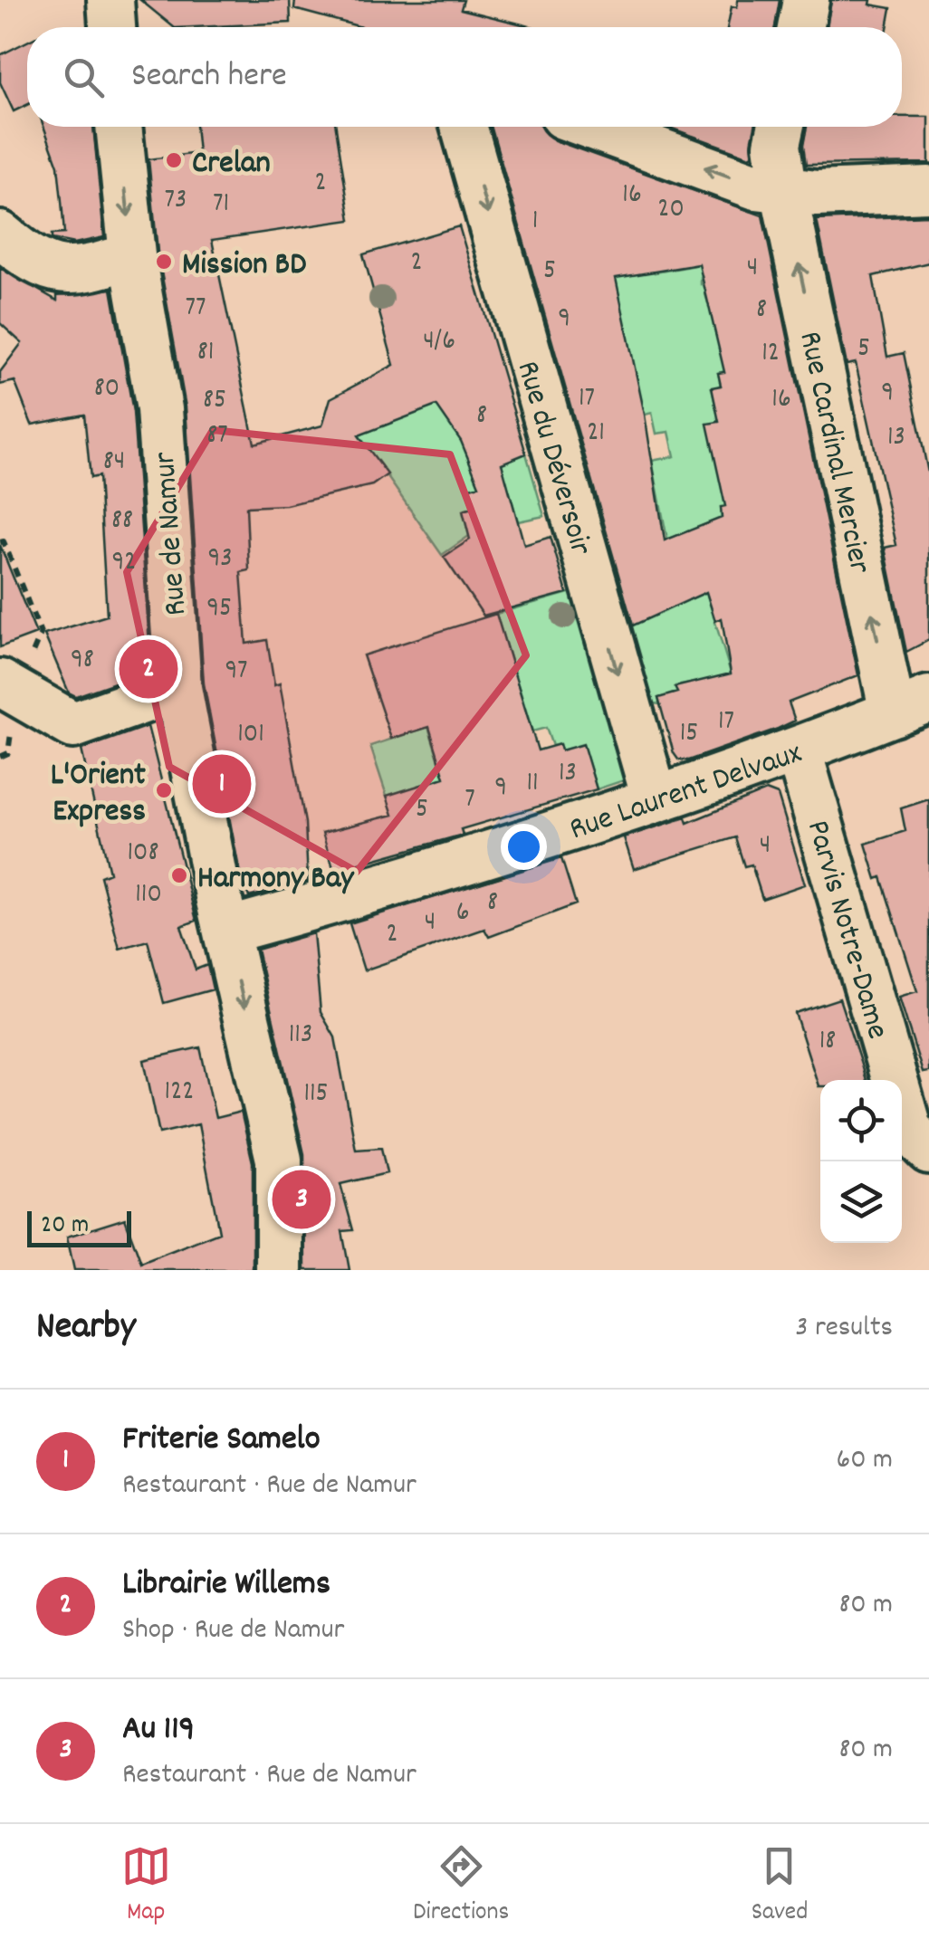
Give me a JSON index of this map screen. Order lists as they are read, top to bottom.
{
  "streets": {
    "street": [
      "Rue Cardinal Mercier",
      "Rue du Déversoir",
      "Rue de Namur",
      "Rue Laurent Delvaux",
      "Parvis Notre-Dame"
    ]
  },
  "crossings": [
    ["Rue Cardinal Mercier", "Rue Laurent Delvaux"],
    ["Rue du Déversoir", "Rue Laurent Delvaux"],
    ["Rue de Namur", "Rue Laurent Delvaux"],
    ["Rue Laurent Delvaux", "Parvis Notre-Dame"]
  ],
  "one_way": ["Rue Cardinal Mercier", "Rue du Déversoir", "Rue de Namur"],
  "places": [
    "Crelan",
    "Mission BD",
    "L'Orient Express",
    "Harmony Bay"
  ],
  "house_numbers": [
    "2",
    "16",
    "73",
    "71",
    "20",
    "1",
    "2",
    "4",
    "5",
    "77",
    "8",
    "9",
    "4/6",
    "5",
    "81",
    "12",
    "80",
    "9",
    "17",
    "16",
    "85",
    "8",
    "21",
    "87",
    "13",
    "84",
    "88",
    "93",
    "92",
    "95",
    "98",
    "97",
    "17",
    "15",
    "101",
    "13",
    "11",
    "9",
    "7",
    "5",
    "4",
    "108",
    "110",
    "8",
    "6",
    "4",
    "2",
    "113",
    "18",
    "122",
    "115"
  ],
  "scale_bar": "20 m",
  "page": {
    "search": "Search here",
    "pins": ["2", "1", "3"],
    "scale": "20 m",
    "heading": ["Nearby", "3 results"],
    "list": [
      {
        "mark": "1",
        "name": "Friterie Samelo",
        "note": "Restaurant · Rue de Namur",
        "value": "60 m"
      },
      {
        "mark": "2",
        "name": "Librairie Willems",
        "note": "Shop · Rue de Namur",
        "value": "80 m"
      },
      {
        "mark": "3",
        "name": "Au 119",
        "note": "Restaurant · Rue de Namur",
        "value": "80 m"
      }
    ],
    "nav": ["Map", "Directions", "Saved"]
  }
}
